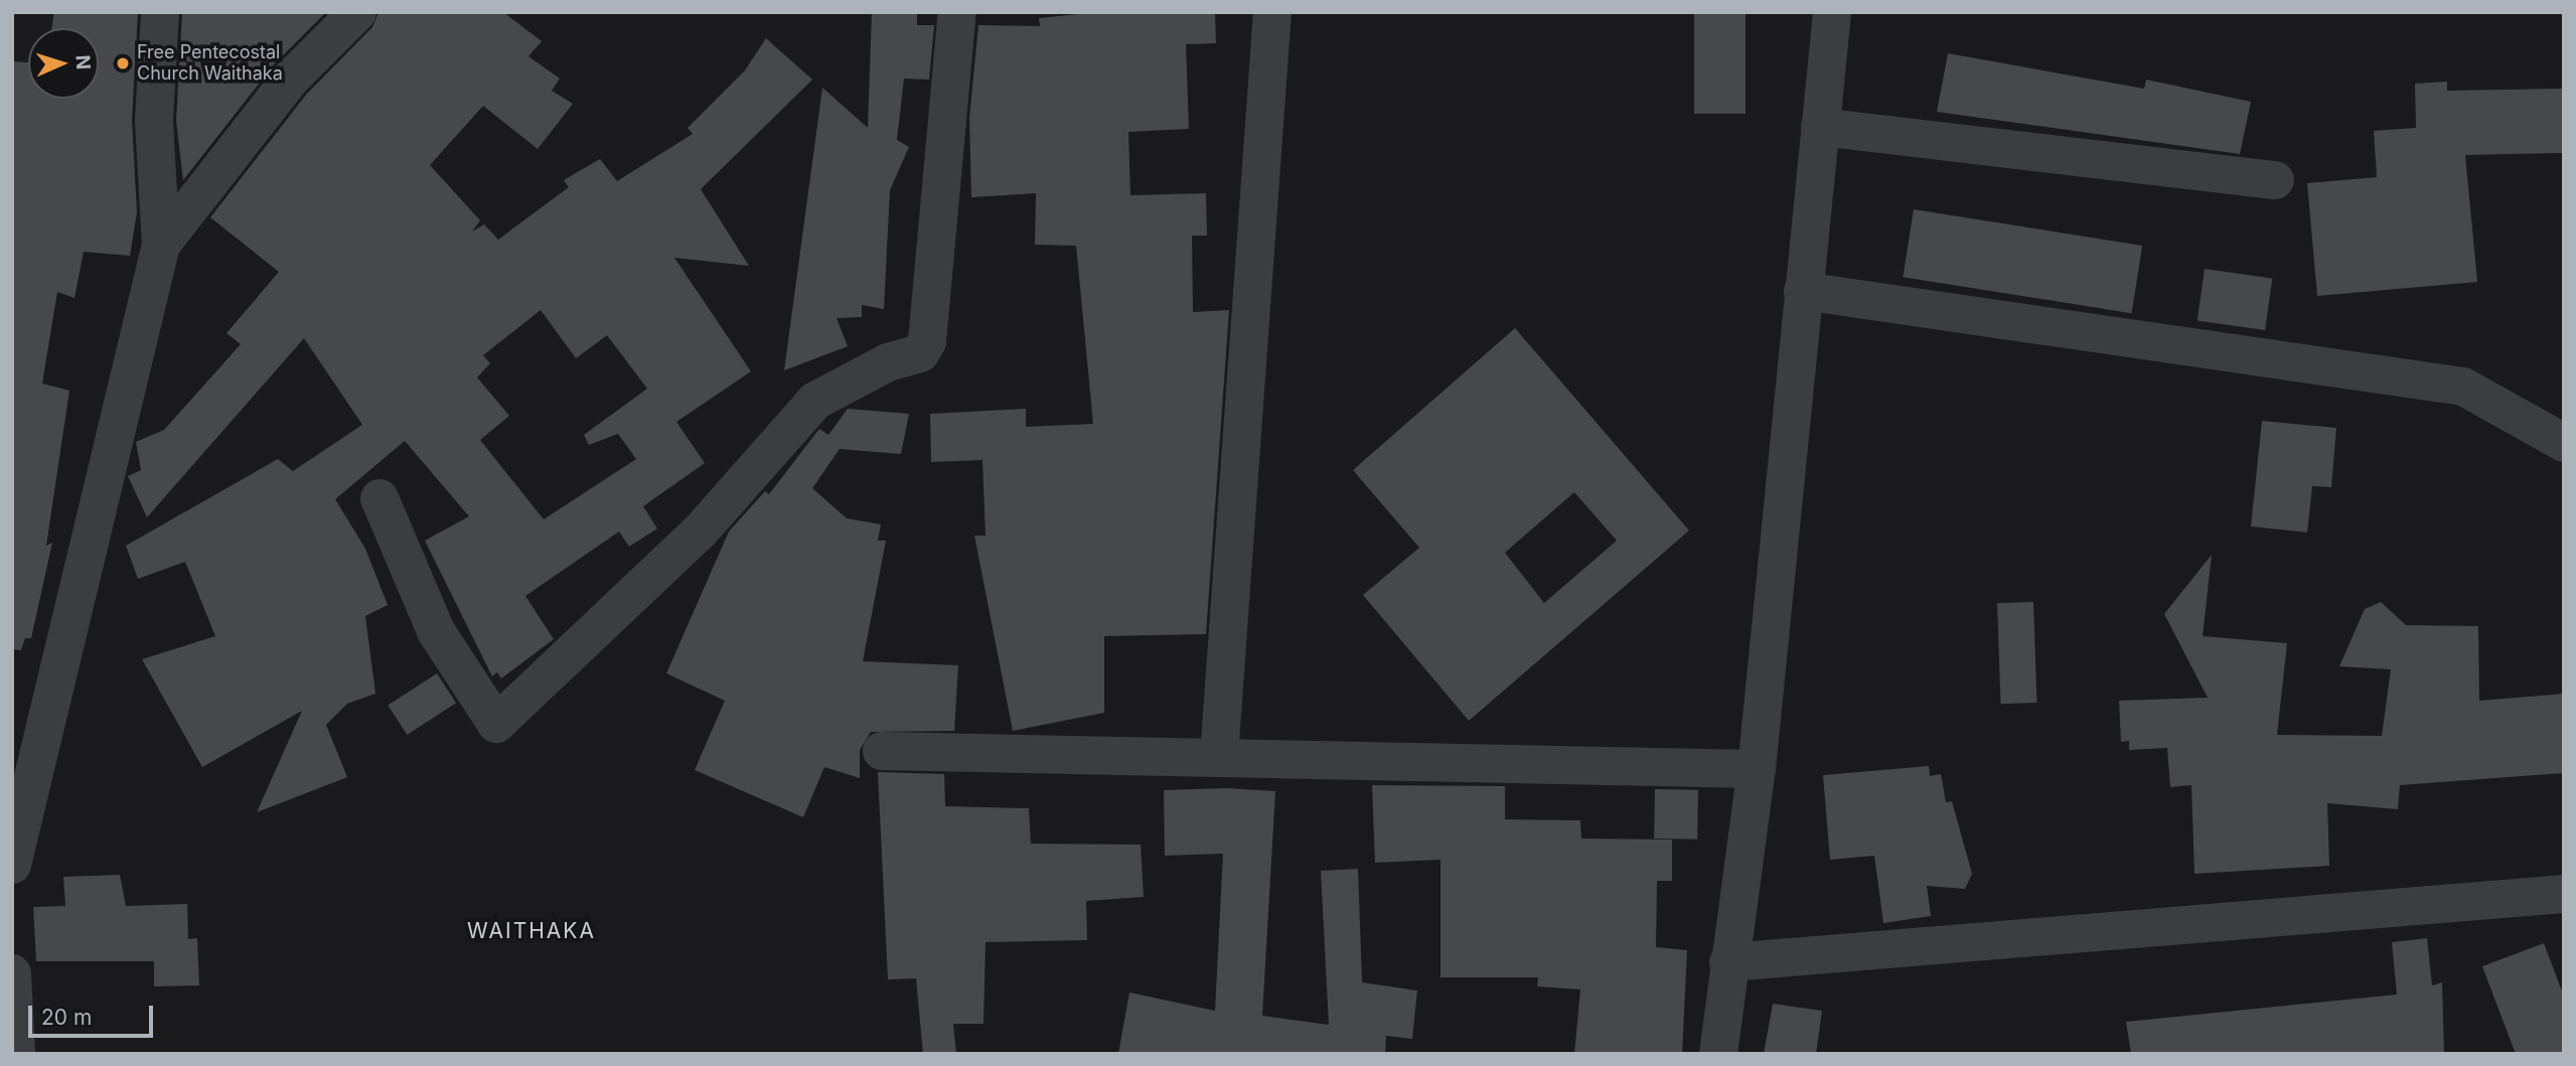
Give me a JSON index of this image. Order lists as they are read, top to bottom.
{
  "districts": ["WAITHAKA"],
  "places": ["Free Pentecostal Church Waithaka"],
  "scale_bar": "20 m",
  "north": "right"
}
